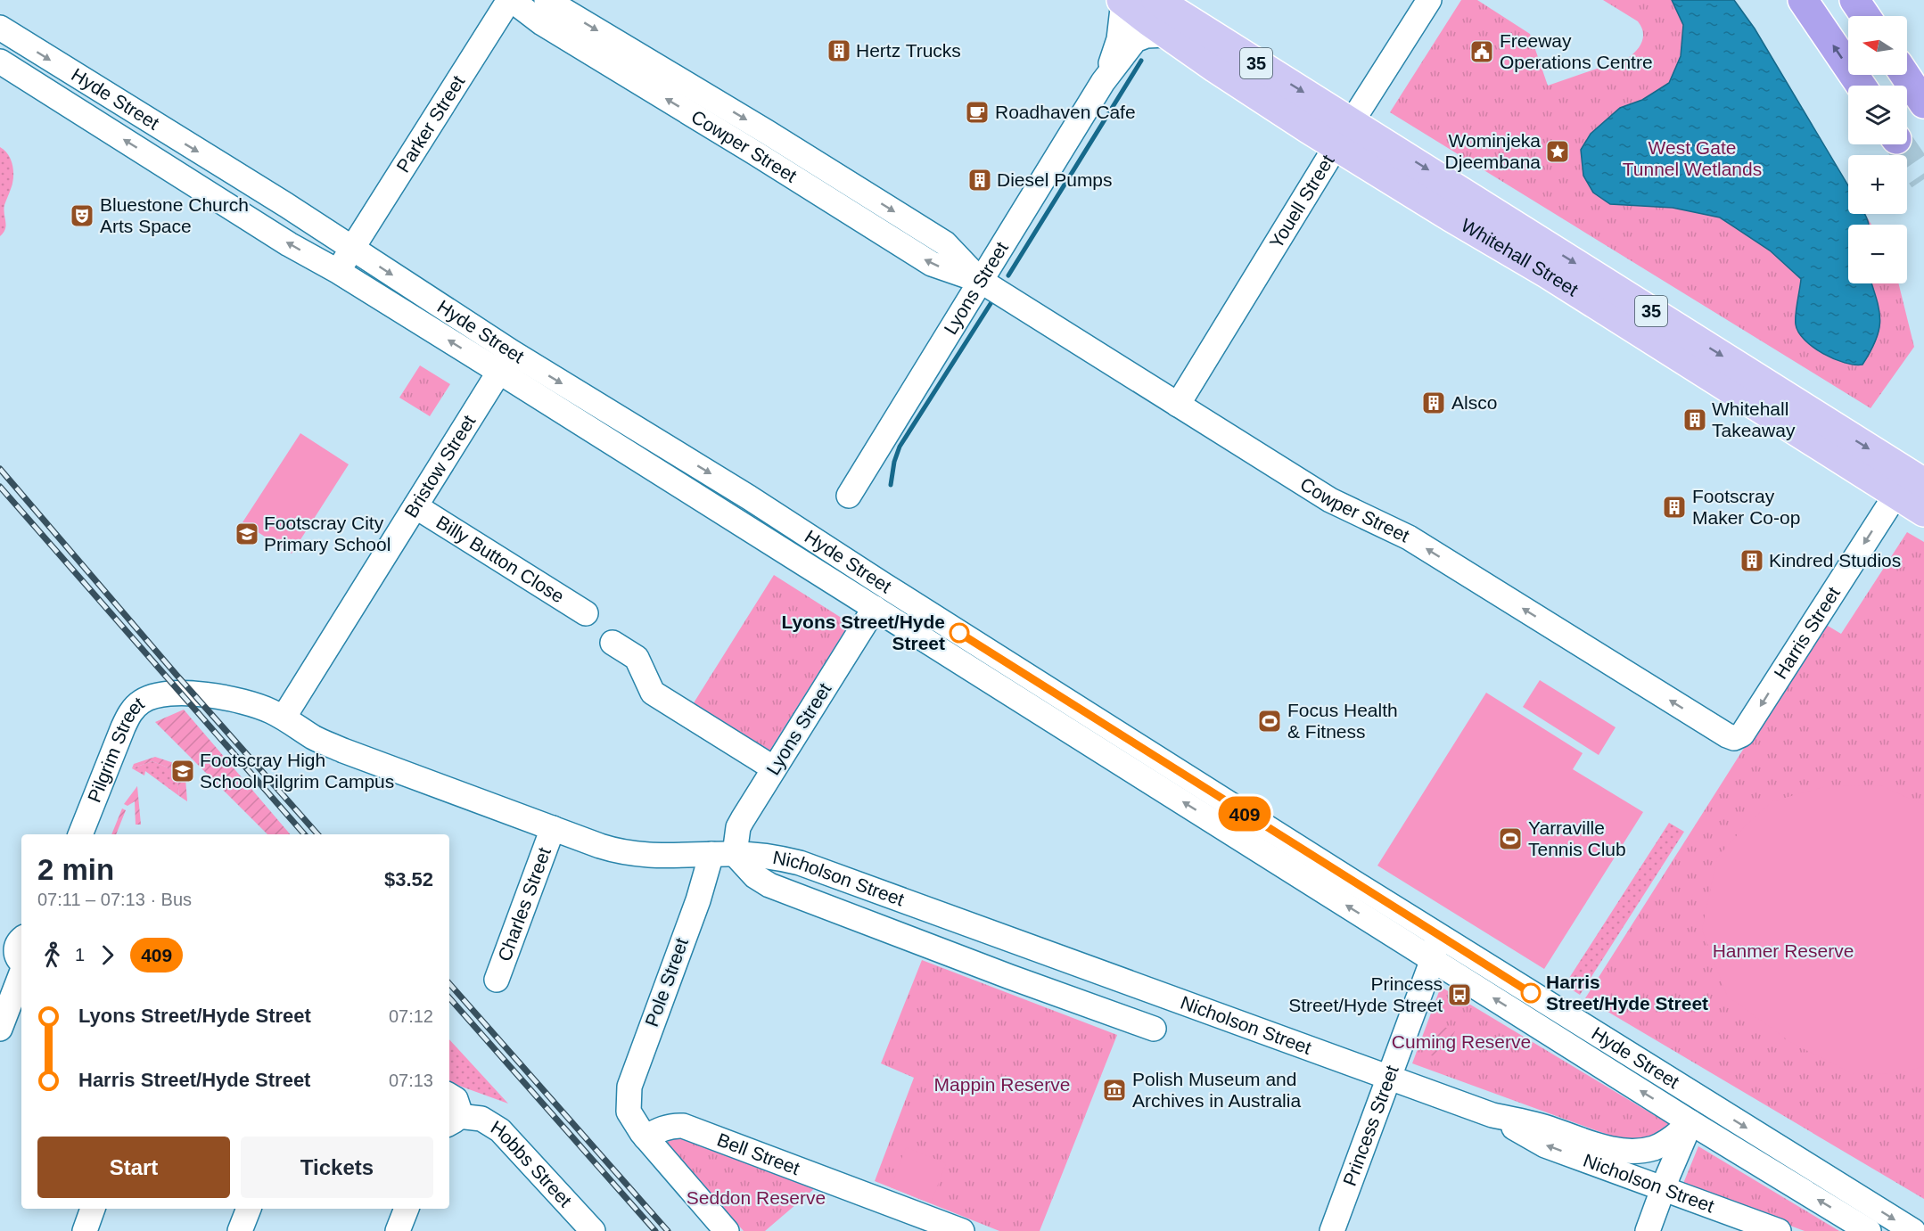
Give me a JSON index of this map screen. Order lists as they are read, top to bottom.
{
  "streets": {
    "main road": ["35", "Whitehall Street"],
    "street": [
      "Hyde Street",
      "Parker Street",
      "Cowper Street",
      "Youell Street",
      "Lyons Street",
      "Bristow Street",
      "Billy Button Close",
      "Harris Street",
      "Pilgrim Street",
      "Nicholson Street",
      "Charles Street",
      "Pole Street",
      "Princess Street",
      "Bell Street",
      "Hobbs Street"
    ]
  },
  "crossings": [
    ["Hyde Street", "Parker Street"],
    ["Hyde Street", "Lyons Street"],
    ["Hyde Street", "Bristow Street"],
    ["Hyde Street", "Nicholson Street"],
    ["Hyde Street", "Princess Street"],
    ["Parker Street", "Cowper Street"],
    ["Cowper Street", "Youell Street"],
    ["Cowper Street", "Lyons Street"],
    ["Cowper Street", "Harris Street"],
    ["Youell Street", "Whitehall Street"],
    ["Whitehall Street", "Lyons Street"],
    ["Whitehall Street", "Harris Street"],
    ["Lyons Street", "Nicholson Street"],
    ["Lyons Street", "Pole Street"],
    ["Bristow Street", "Billy Button Close"],
    ["Bristow Street", "Nicholson Street"],
    ["Pilgrim Street", "Nicholson Street"],
    ["Nicholson Street", "Charles Street"],
    ["Nicholson Street", "Pole Street"],
    ["Nicholson Street", "Princess Street"],
    ["Pole Street", "Bell Street"]
  ],
  "one_way": ["Harris Street"],
  "parks": [
    "West Gate Tunnel Wetlands",
    "Hanmer Reserve",
    "Cuming Reserve",
    "Mappin Reserve",
    "Seddon Reserve"
  ],
  "places": {
    "building": [
      "Hertz Trucks",
      "Diesel Pumps",
      "Alsco",
      "Whitehall Takeaway",
      "Footscray Maker Co-op",
      "Kindred Studios"
    ],
    "public building": ["Freeway Operations Centre"],
    "cafe": ["Roadhaven Cafe"],
    "place": ["Wominjeka Djeembana"],
    "theatre": ["Bluestone Church Arts Space"],
    "school or university": ["Footscray City Primary School", "Footscray High School Pilgrim Campus"],
    "other": ["Lyons Street/Hyde Street", "Harris Street/Hyde Street"],
    "sports": ["Focus Health & Fitness", "Yarraville Tennis Club"],
    "bus stop": ["Princess Street/Hyde Street"],
    "museum": ["Polish Museum and Archives in Australia"]
  },
  "lines": ["bus line 409"],
  "north": "left",
  "page": {
    "on_map": "409",
    "map_buttons": ["+", "−"],
    "heading": ["2 min", "07:11 – 07:13 · Bus", "$3.52"],
    "legs": ["1", "409"],
    "list": [
      {
        "name": "Lyons Street/Hyde Street",
        "value": "07:12"
      },
      {
        "name": "Harris Street/Hyde Street",
        "value": "07:13"
      }
    ],
    "buttons": ["Start", "Tickets"]
  }
}
